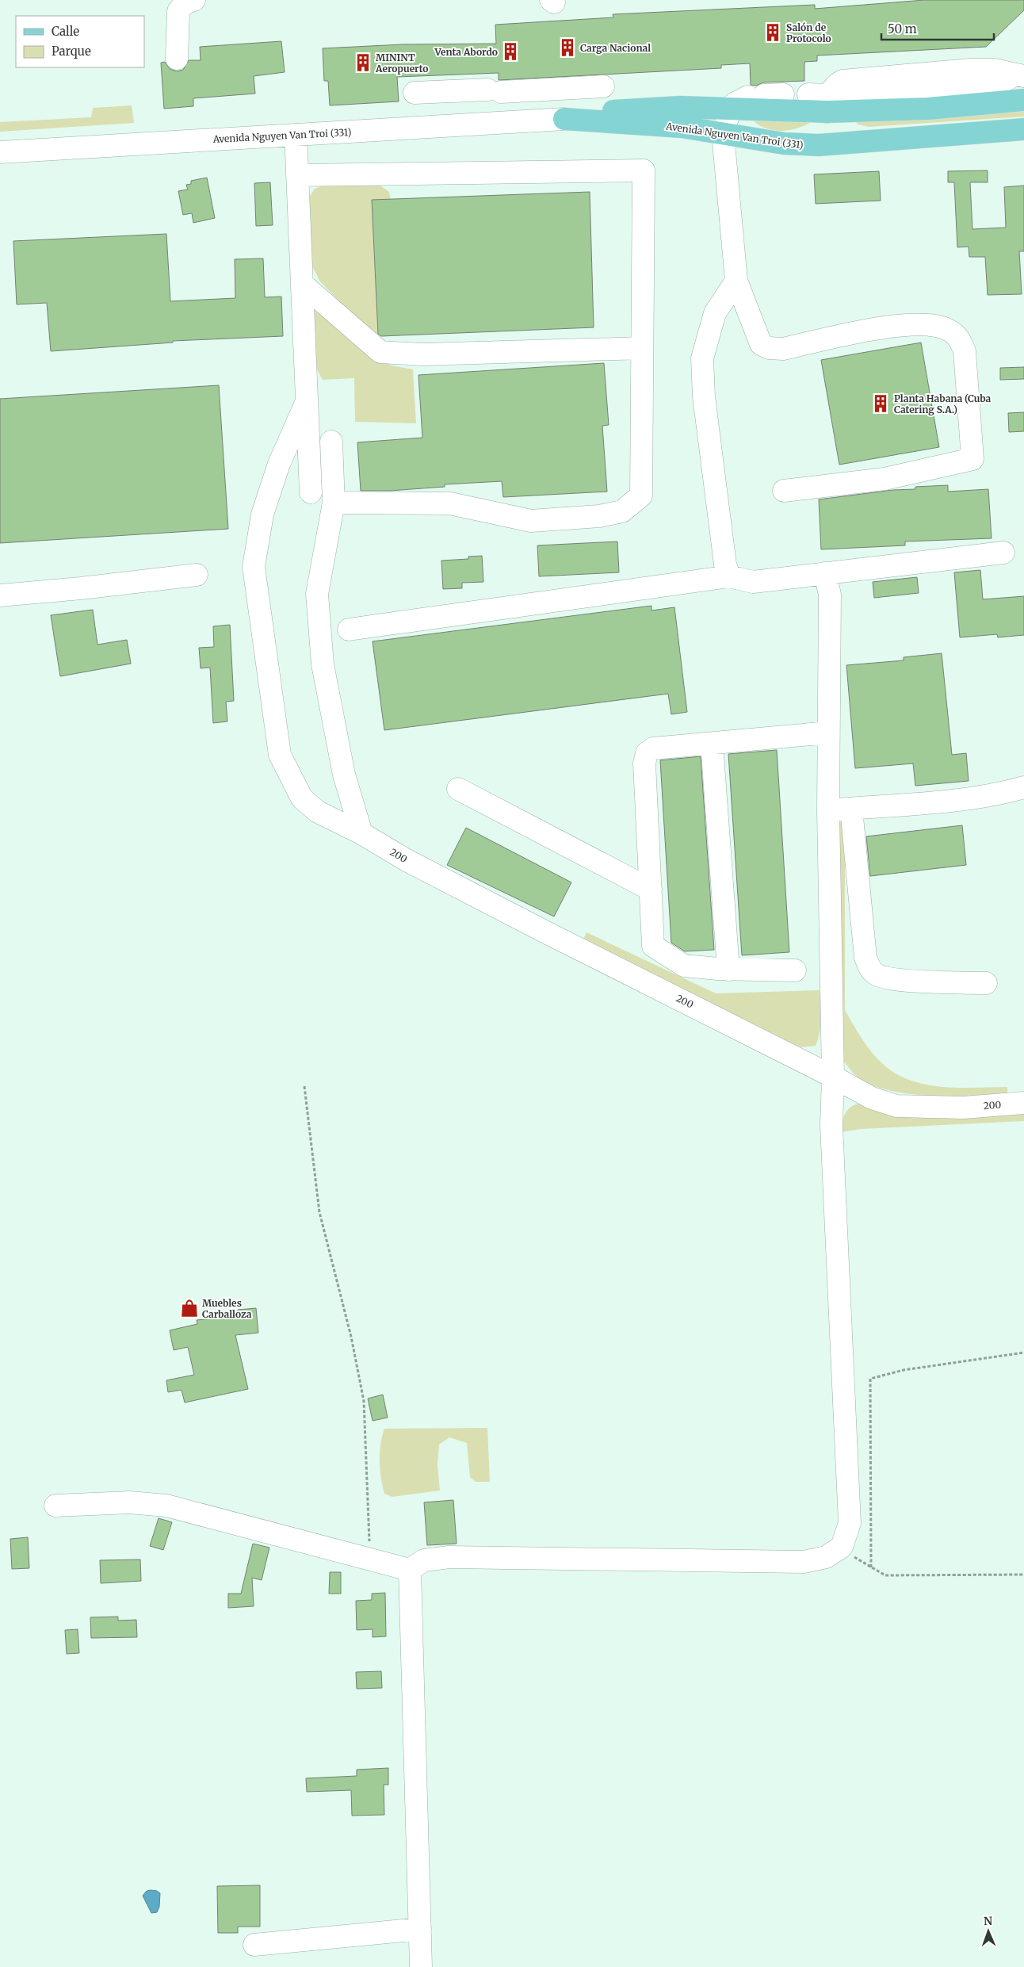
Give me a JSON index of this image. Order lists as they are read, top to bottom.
{
  "streets": {
    "main road": ["Avenida Nguyen Van Troi (331)"],
    "street": ["200"]
  },
  "places": {
    "building": [
      "Salón de Protocolo",
      "Carga Nacional",
      "Venta Abordo",
      "MININT Aeropuerto",
      "Planta Habana (Cuba Catering S.A.)"
    ],
    "shop": ["Muebles Carballoza"]
  },
  "legend": ["Calle", "Parque"],
  "scale_bar": "50 m",
  "north": "top"
}
